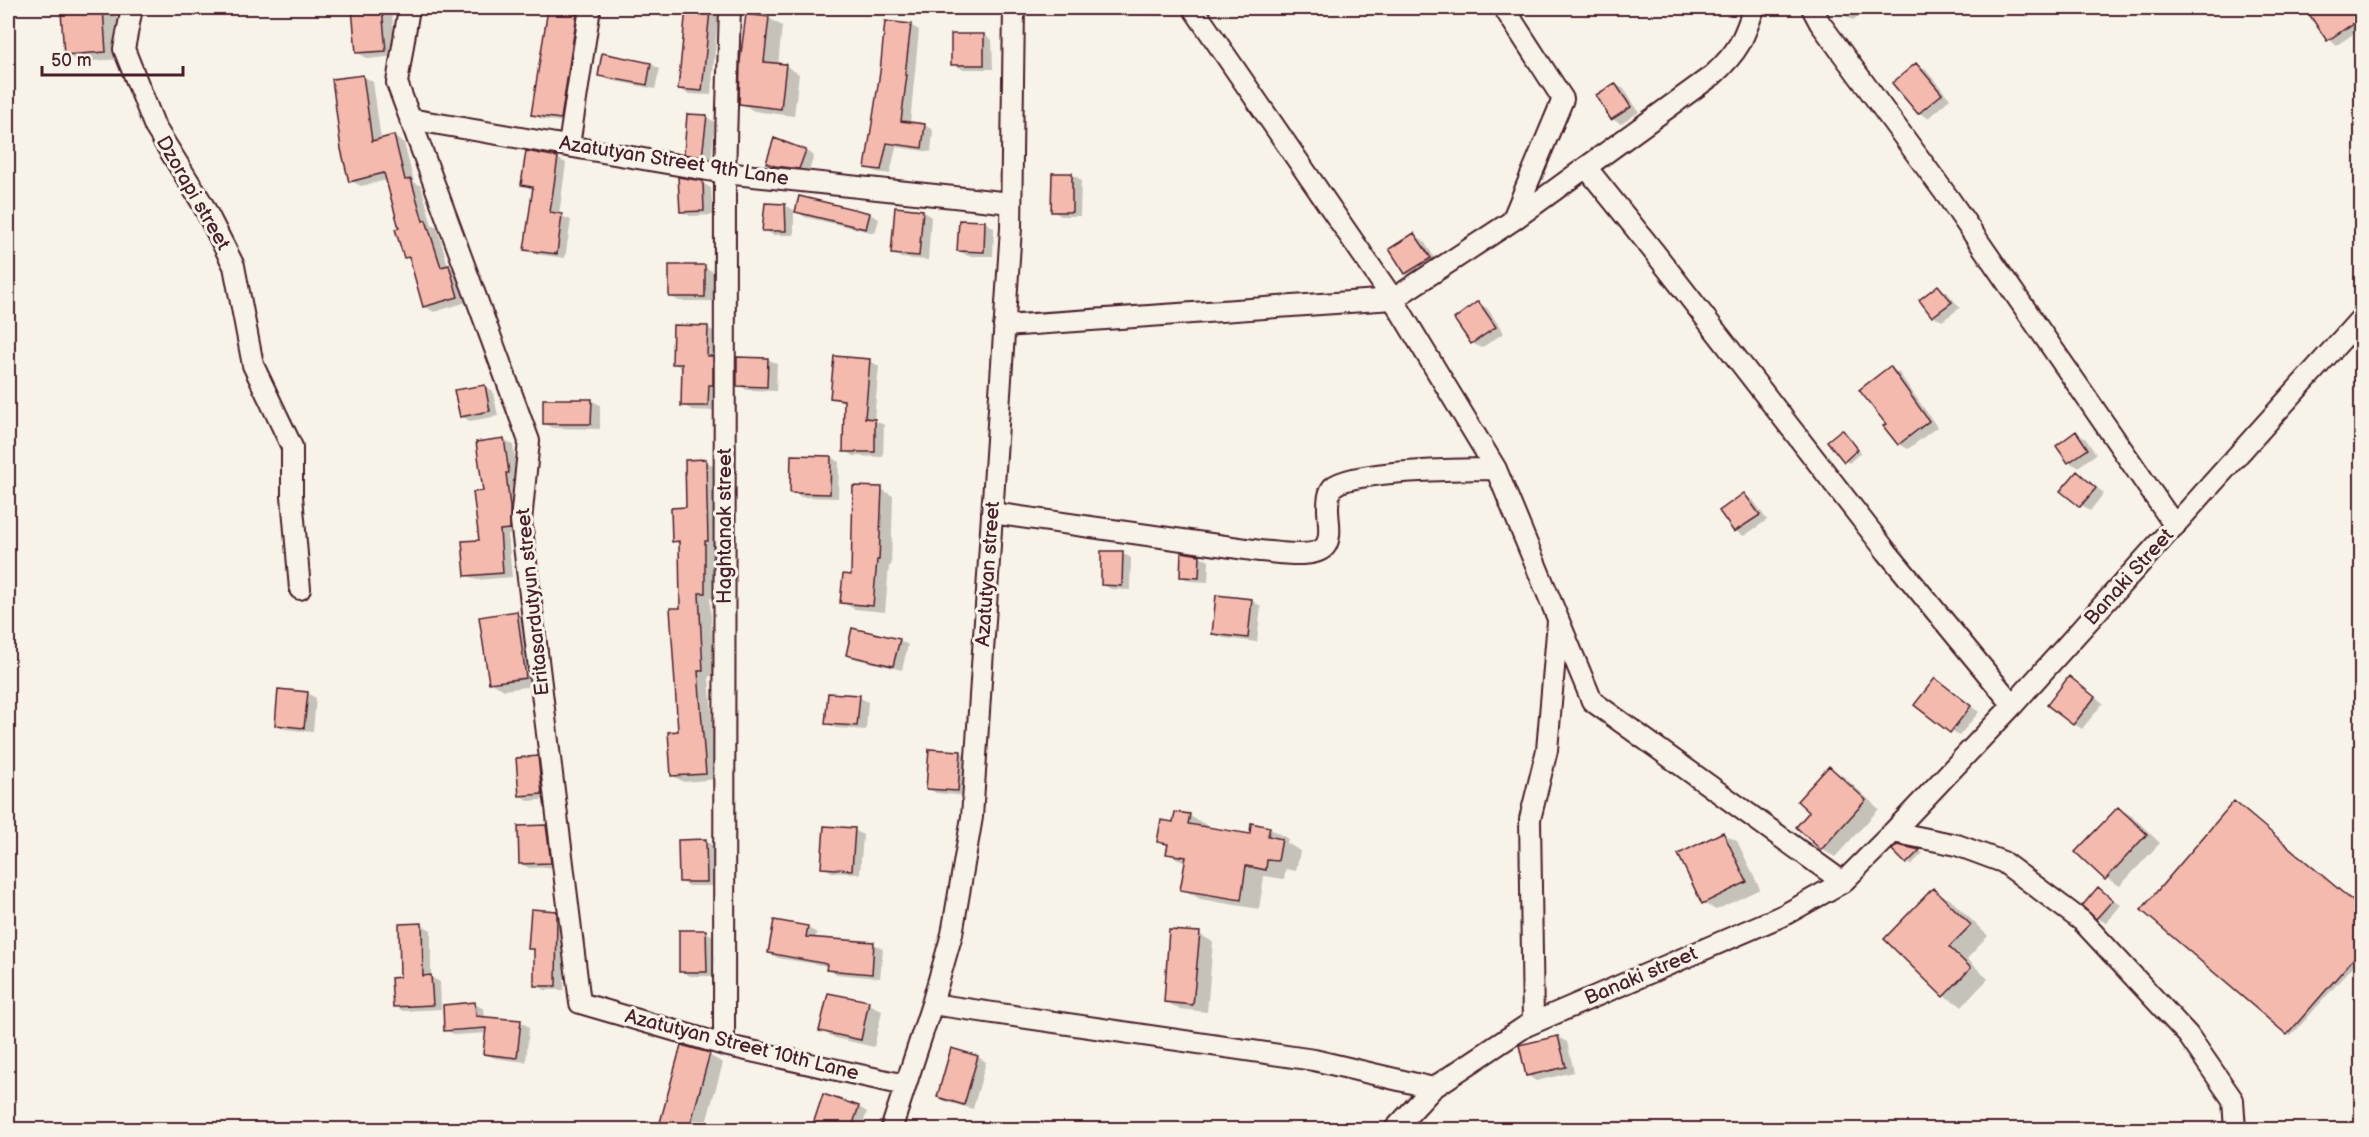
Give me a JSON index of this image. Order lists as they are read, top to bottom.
{
  "streets": {
    "street": [
      "Azatutyan Street 9th Lane",
      "Dzorapi street",
      "Haghtanak street",
      "Azatutyan street",
      "Banaki Street",
      "Eritasardutyun street",
      "Banaki street",
      "Azatutyan Street 10th Lane"
    ]
  },
  "crossings": [
    ["Azatutyan Street 9th Lane", "Haghtanak street"],
    ["Azatutyan Street 9th Lane", "Azatutyan street"],
    ["Azatutyan Street 9th Lane", "Eritasardutyun street"],
    ["Haghtanak street", "Azatutyan Street 10th Lane"],
    ["Azatutyan street", "Azatutyan Street 10th Lane"],
    ["Banaki Street", "Banaki street"],
    ["Eritasardutyun street", "Azatutyan Street 10th Lane"]
  ],
  "scale_bar": "50 m"
}
